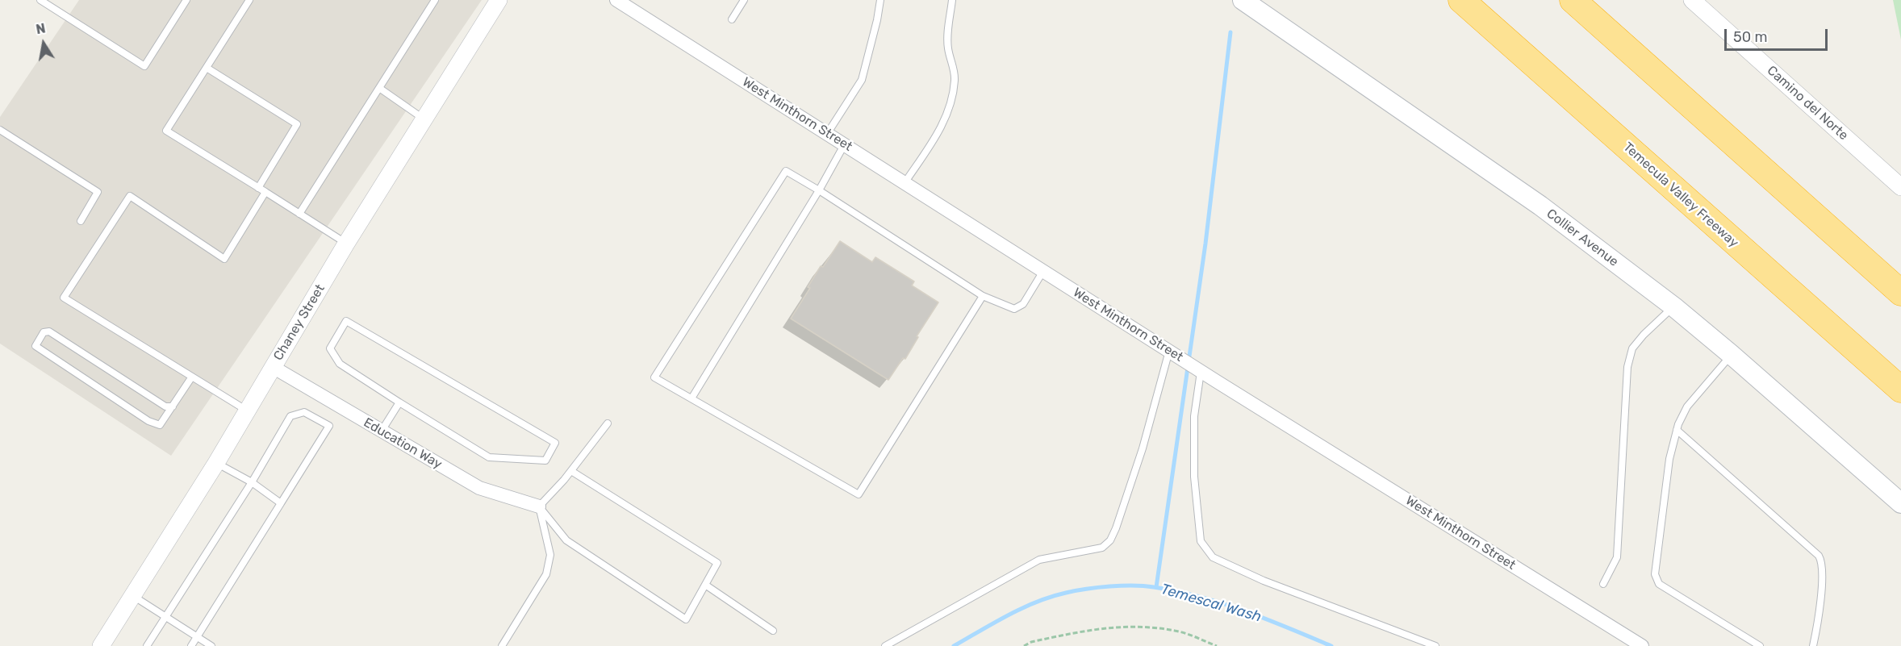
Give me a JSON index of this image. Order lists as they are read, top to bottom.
{
  "streets": {
    "highway": ["Temecula Valley Freeway"],
    "main road": ["Collier Avenue"],
    "street": [
      "Camino del Norte",
      "West Minthorn Street",
      "Chaney Street",
      "Education Way"
    ]
  },
  "crossings": [
    ["Chaney Street", "Education Way"]
  ],
  "water": ["Temescal Wash"],
  "scale_bar": "50 m",
  "north": "top"
}
